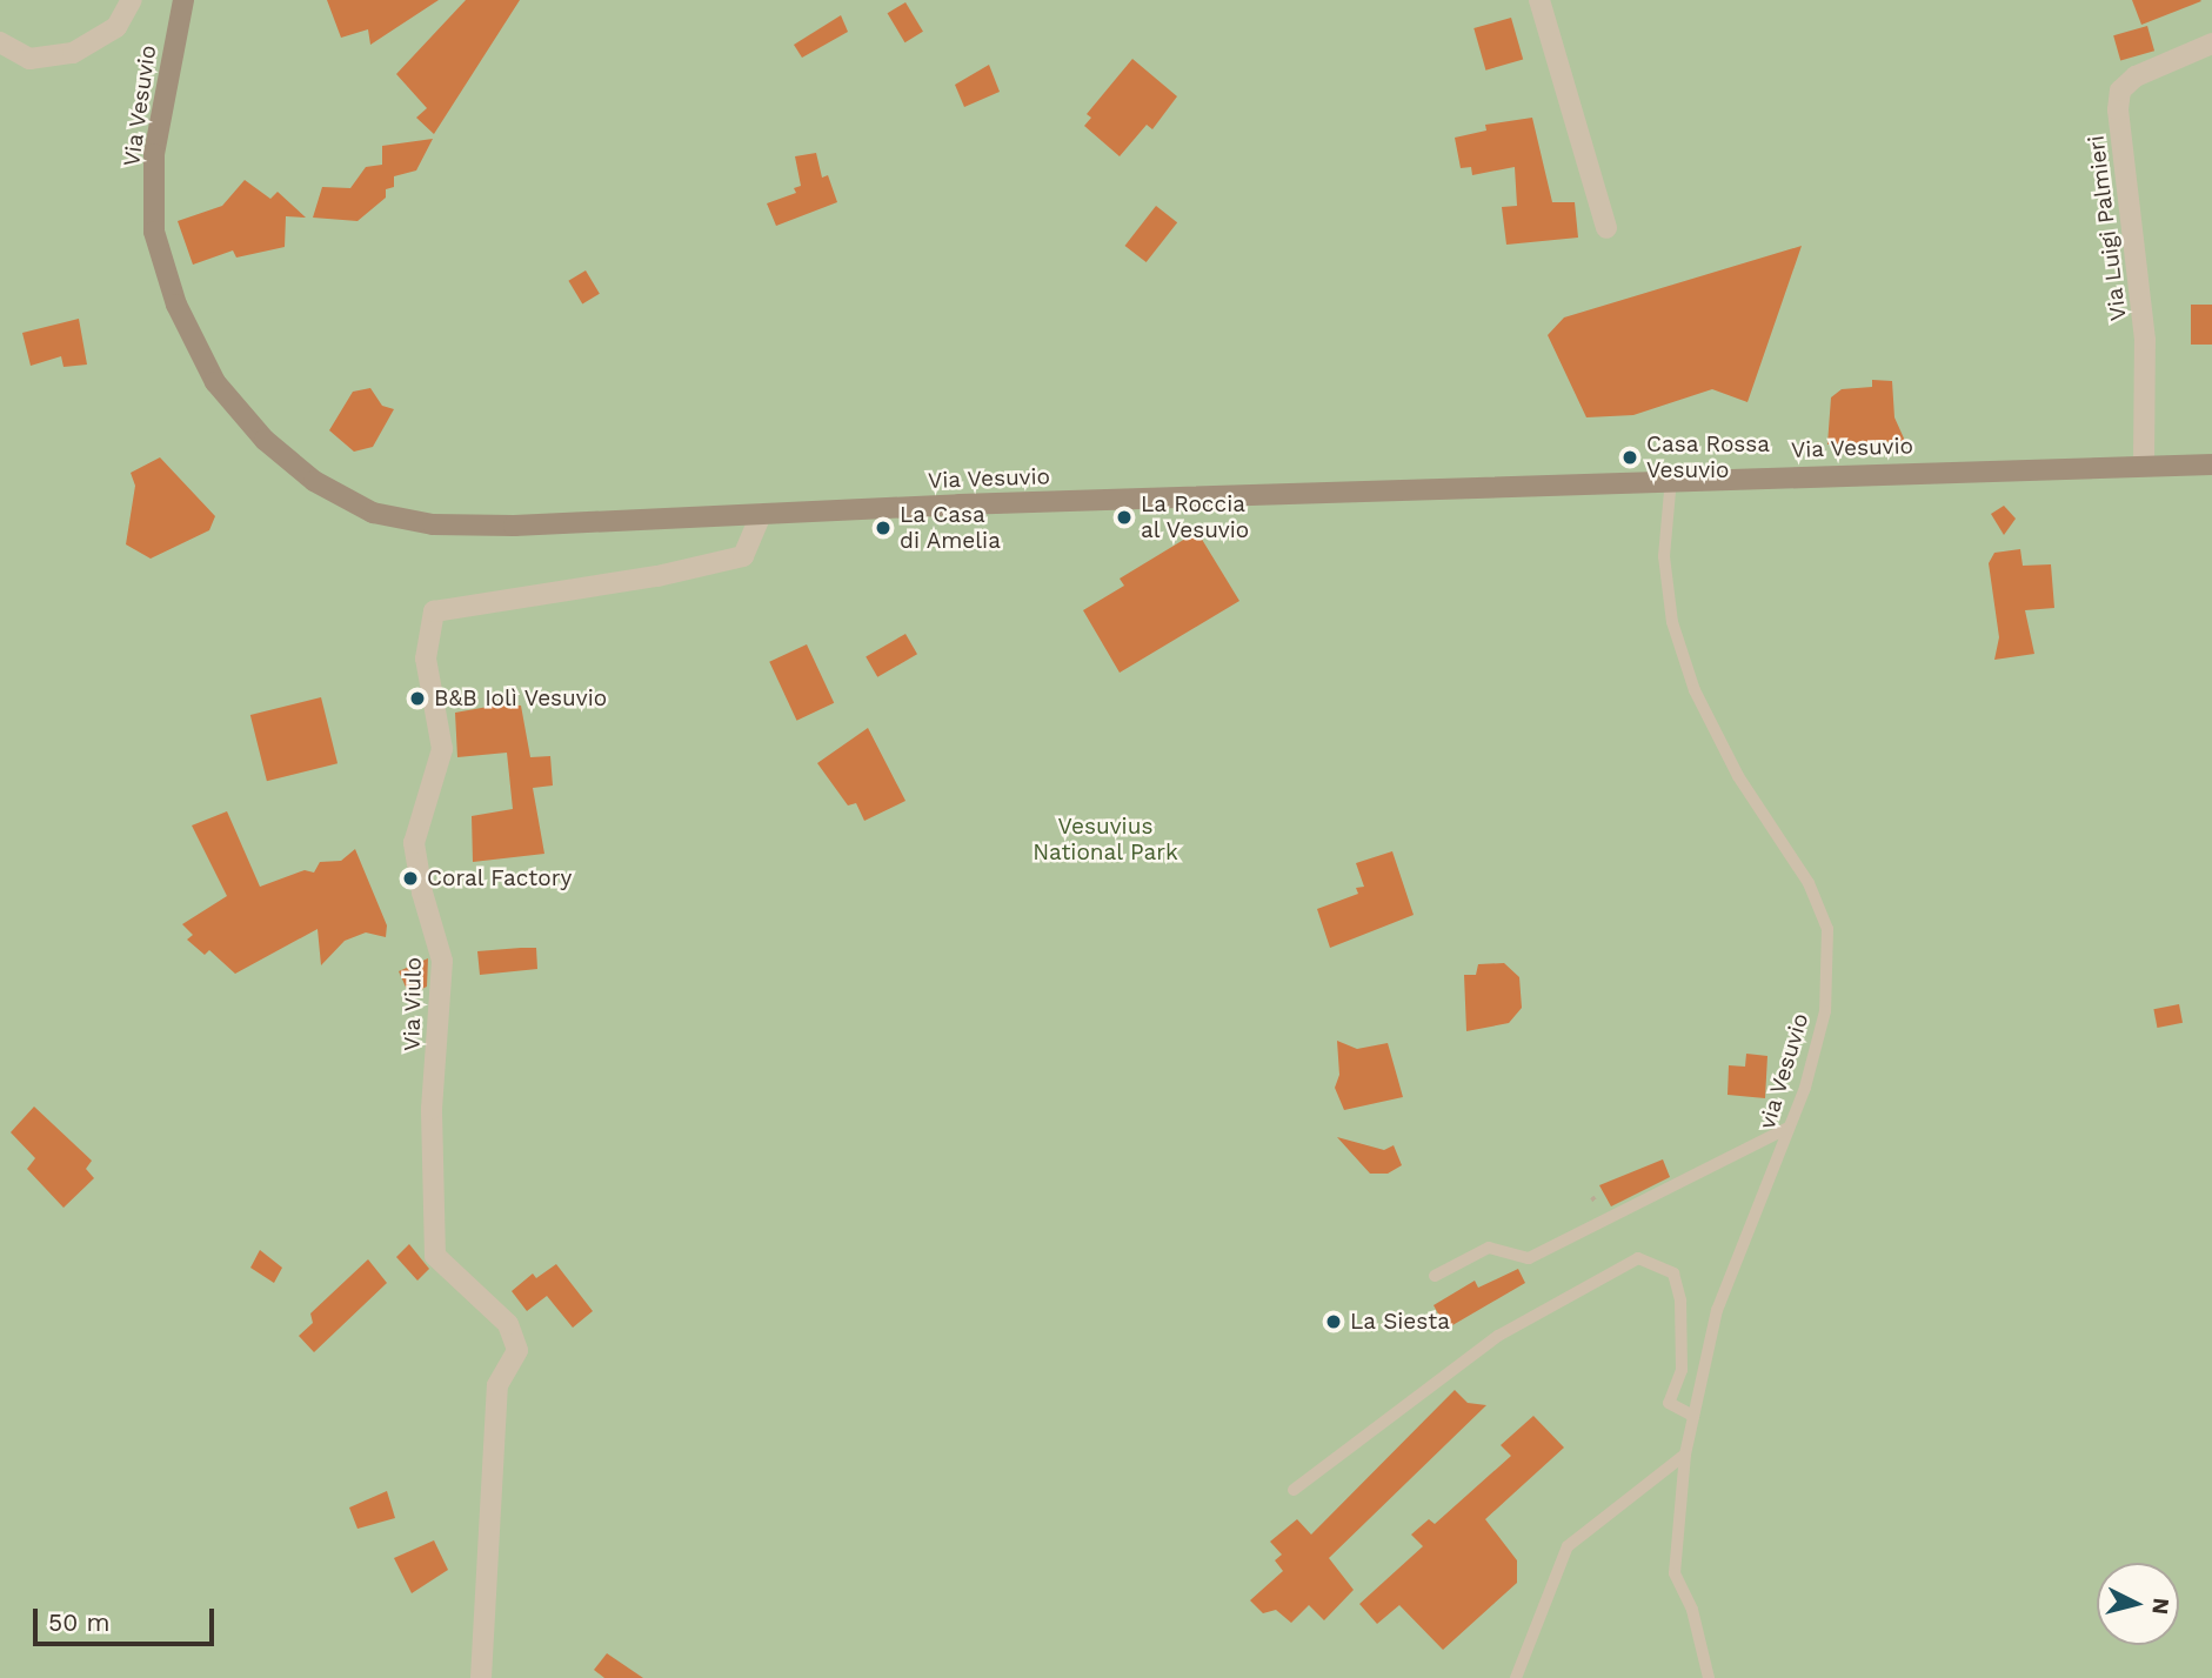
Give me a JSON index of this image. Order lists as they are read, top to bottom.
{
  "streets": {
    "street": ["Via Vesuvio", "Via Luigi Palmieri", "Via Viulo"],
    "lane": ["via Vesuvio"]
  },
  "crossings": [
    ["Via Vesuvio", "Via Luigi Palmieri"],
    ["Via Vesuvio", "Via Viulo"],
    ["Via Vesuvio", "via Vesuvio"]
  ],
  "parks": ["Vesuvius National Park"],
  "places": [
    "Casa Rossa Vesuvio",
    "La Roccia al Vesuvio",
    "La Casa di Amelia",
    "B&B Iolì Vesuvio",
    "Coral Factory",
    "La Siesta"
  ],
  "scale_bar": "50 m",
  "north": "right"
}
